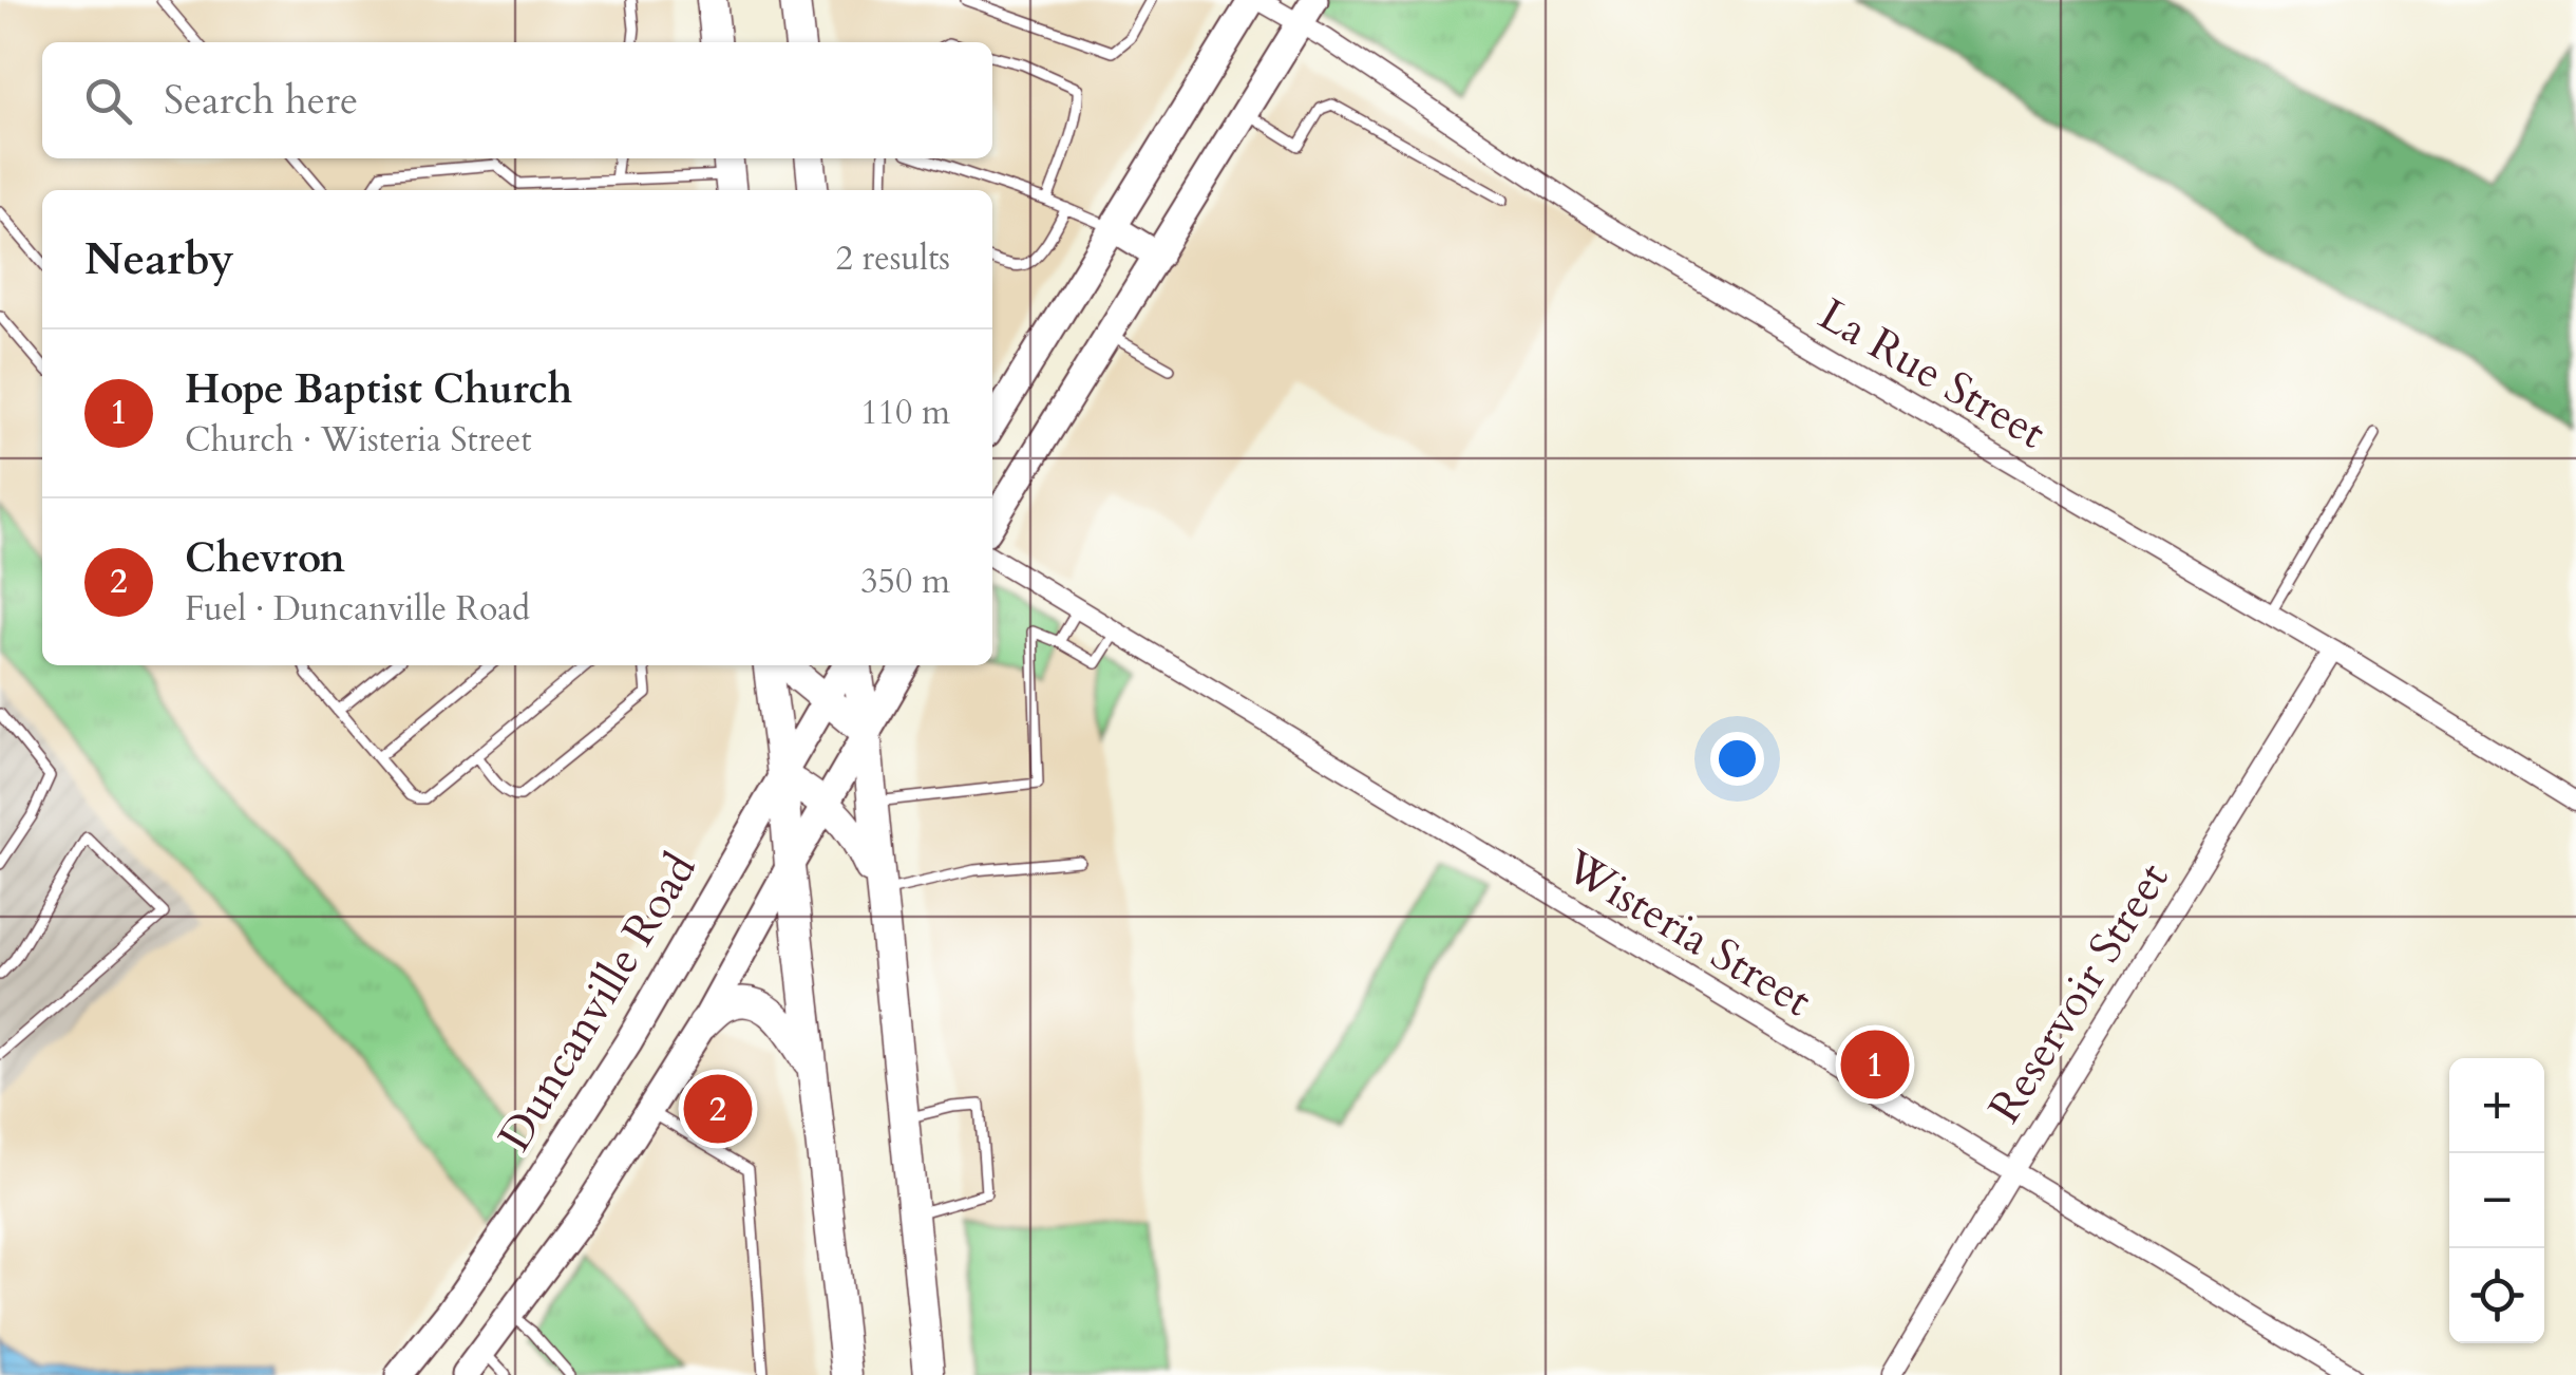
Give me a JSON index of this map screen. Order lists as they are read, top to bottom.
{
  "streets": {
    "main road": ["Duncanville Road"],
    "street": ["La Rue Street", "Wisteria Street", "Reservoir Street"]
  },
  "crossings": [
    ["La Rue Street", "Reservoir Street"],
    ["Wisteria Street", "Reservoir Street"]
  ],
  "page": {
    "search": "Search here",
    "heading": ["Nearby", "2 results"],
    "list": [
      {
        "mark": "1",
        "name": "Hope Baptist Church",
        "note": "Church · Wisteria Street",
        "value": "110 m"
      },
      {
        "mark": "2",
        "name": "Chevron",
        "note": "Fuel · Duncanville Road",
        "value": "350 m"
      }
    ],
    "pins": ["1", "2"],
    "map_buttons": ["+", "−"]
  }
}
